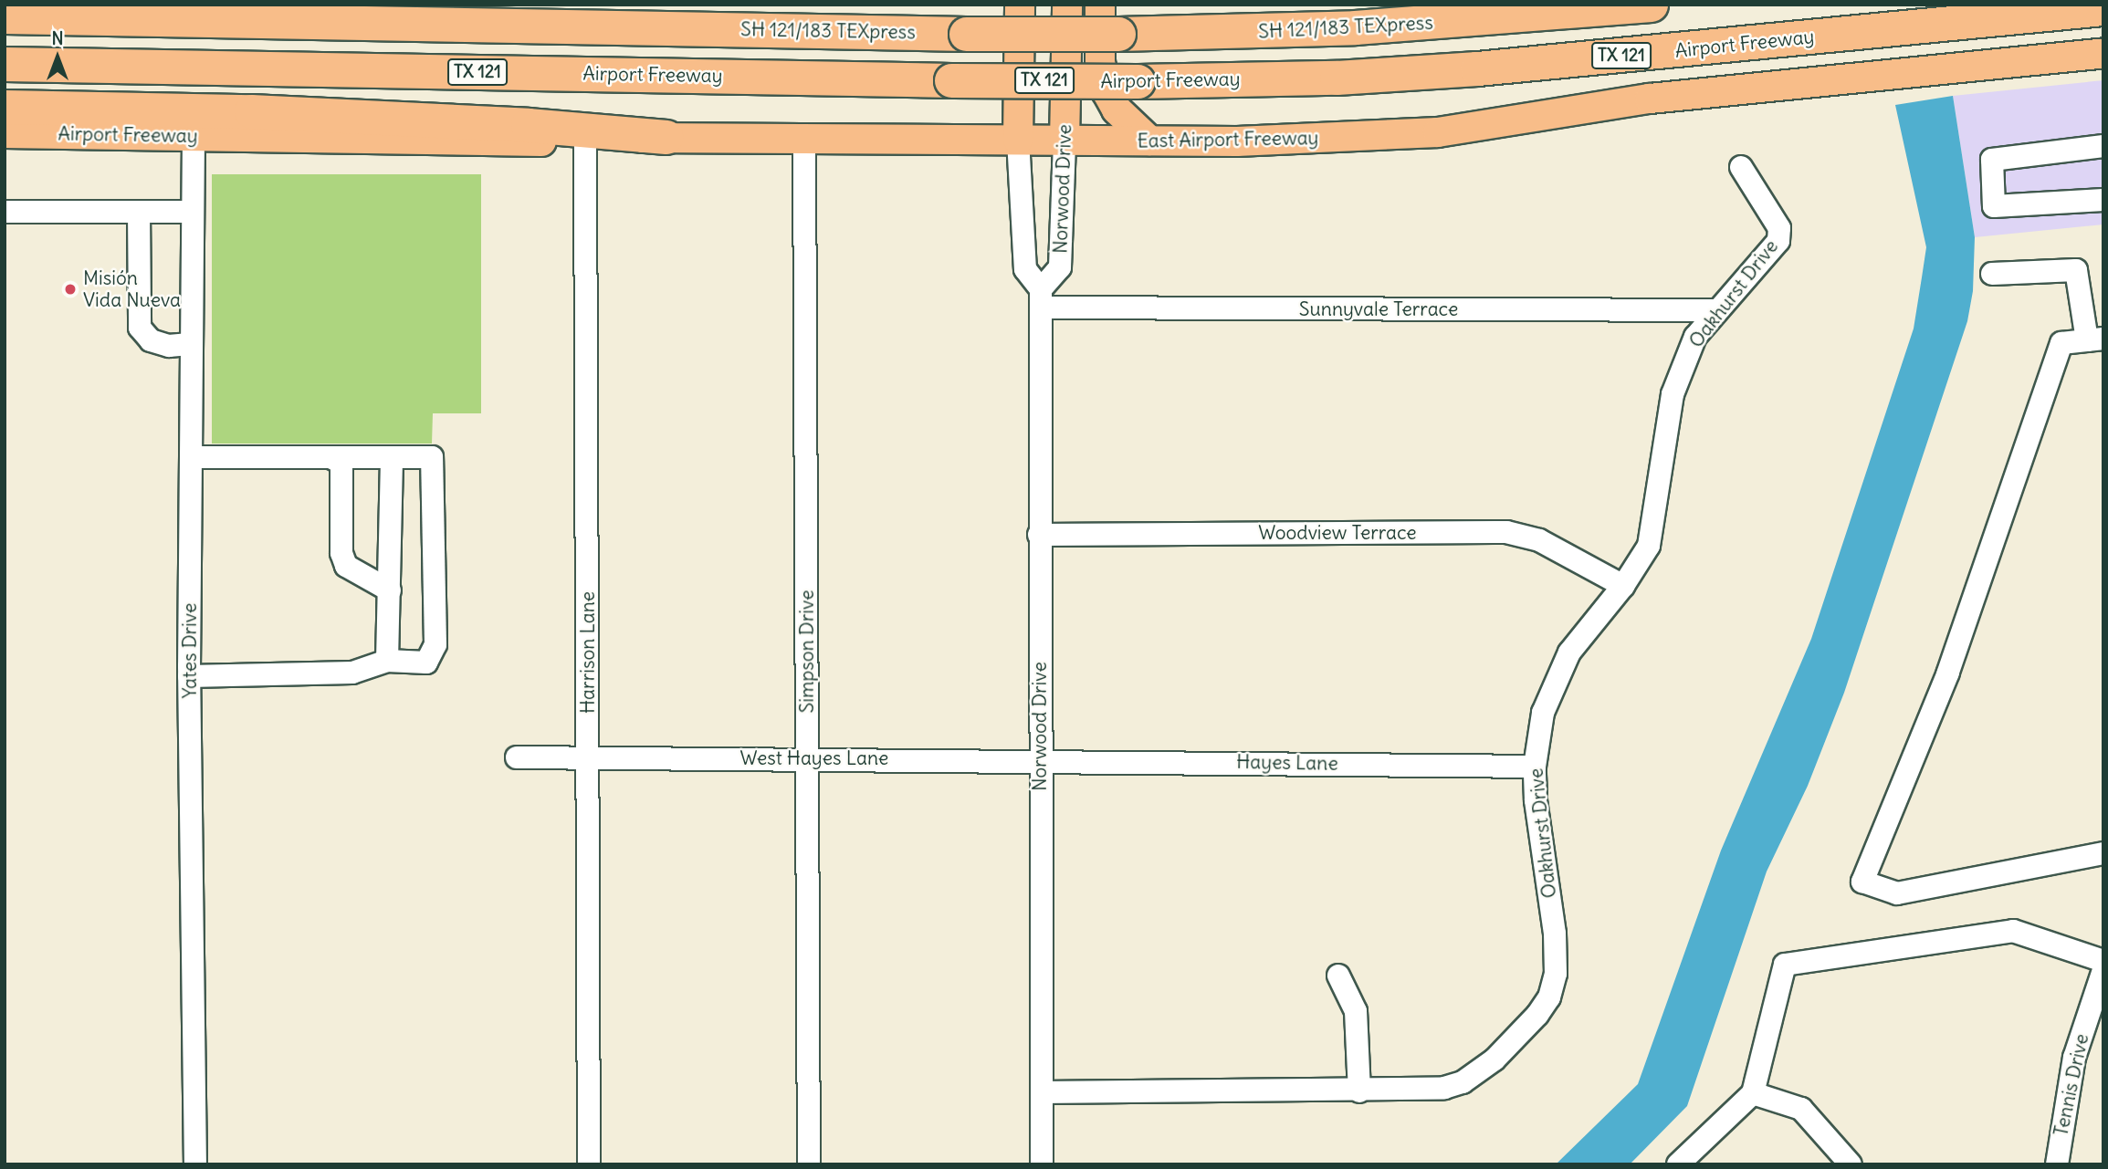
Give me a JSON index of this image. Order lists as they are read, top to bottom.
{
  "streets": {
    "highway": ["SH 121/183 TEXpress", "Airport Freeway", "TX 121"],
    "main road": ["East Airport Freeway", "Norwood Drive"],
    "street": [
      "Oakhurst Drive",
      "Sunnyvale Terrace",
      "Woodview Terrace",
      "Yates Drive",
      "Simpson Drive",
      "Harrison Lane",
      "West Hayes Lane",
      "Hayes Lane",
      "Tennis Drive"
    ]
  },
  "crossings": [
    ["Airport Freeway", "East Airport Freeway"],
    ["Airport Freeway", "Norwood Drive"],
    ["Airport Freeway", "Yates Drive"],
    ["Airport Freeway", "Simpson Drive"],
    ["Airport Freeway", "Harrison Lane"],
    ["East Airport Freeway", "Norwood Drive"],
    ["Norwood Drive", "Oakhurst Drive"],
    ["Norwood Drive", "Sunnyvale Terrace"],
    ["Norwood Drive", "Woodview Terrace"],
    ["Norwood Drive", "West Hayes Lane"],
    ["Norwood Drive", "Hayes Lane"],
    ["Oakhurst Drive", "Sunnyvale Terrace"],
    ["Oakhurst Drive", "Woodview Terrace"],
    ["Oakhurst Drive", "Hayes Lane"],
    ["Simpson Drive", "West Hayes Lane"],
    ["Harrison Lane", "West Hayes Lane"],
    ["West Hayes Lane", "Hayes Lane"]
  ],
  "places": ["Misión Vida Nueva"],
  "north": "top"
}
